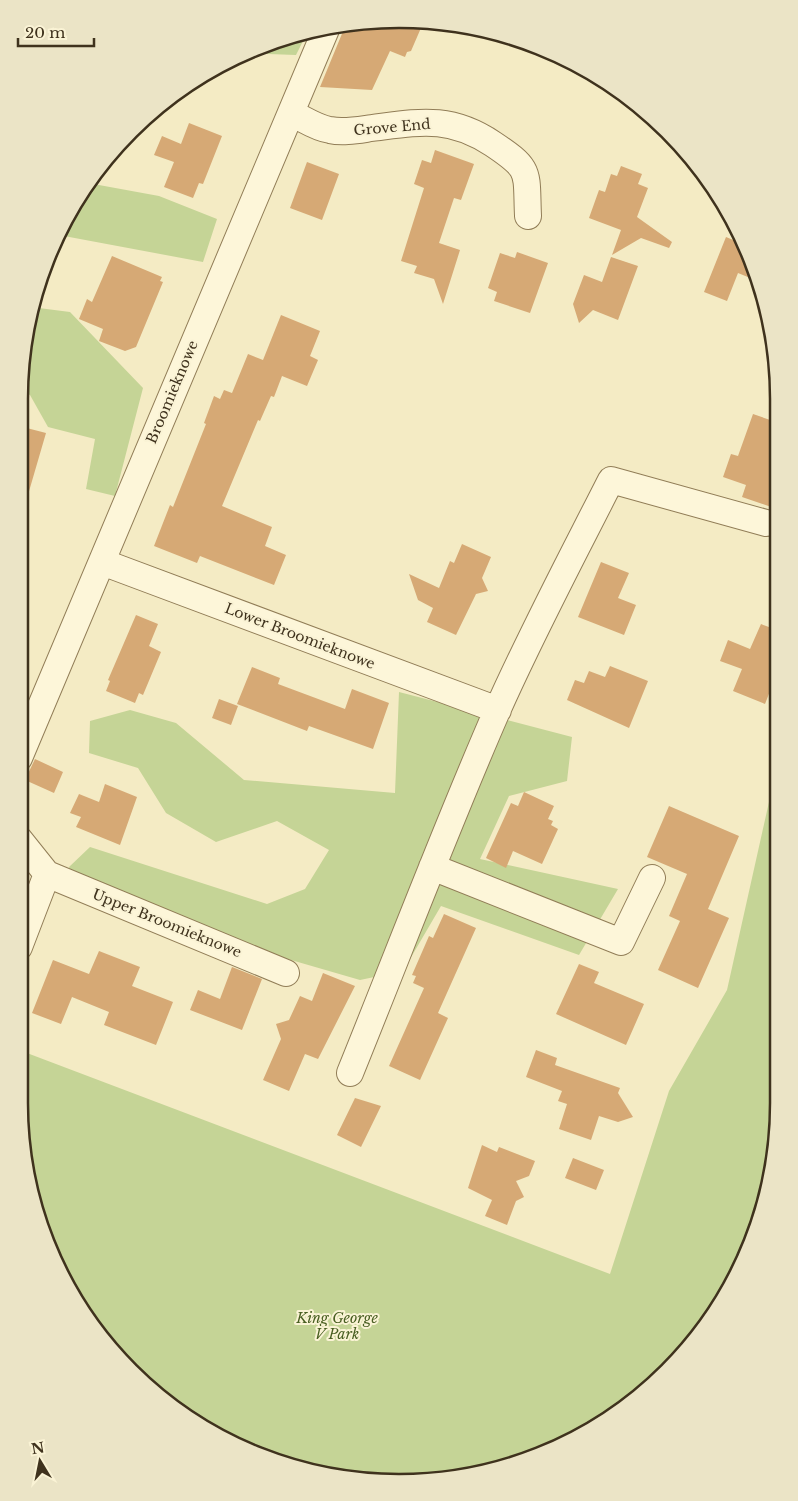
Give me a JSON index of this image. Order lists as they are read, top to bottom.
{
  "streets": {
    "street": [
      "Grove End",
      "Broomieknowe",
      "Lower Broomieknowe",
      "Upper Broomieknowe"
    ]
  },
  "crossings": [
    ["Grove End", "Broomieknowe"],
    ["Broomieknowe", "Lower Broomieknowe"]
  ],
  "parks": ["King George V Park"],
  "scale_bar": "20 m",
  "north": "top"
}
